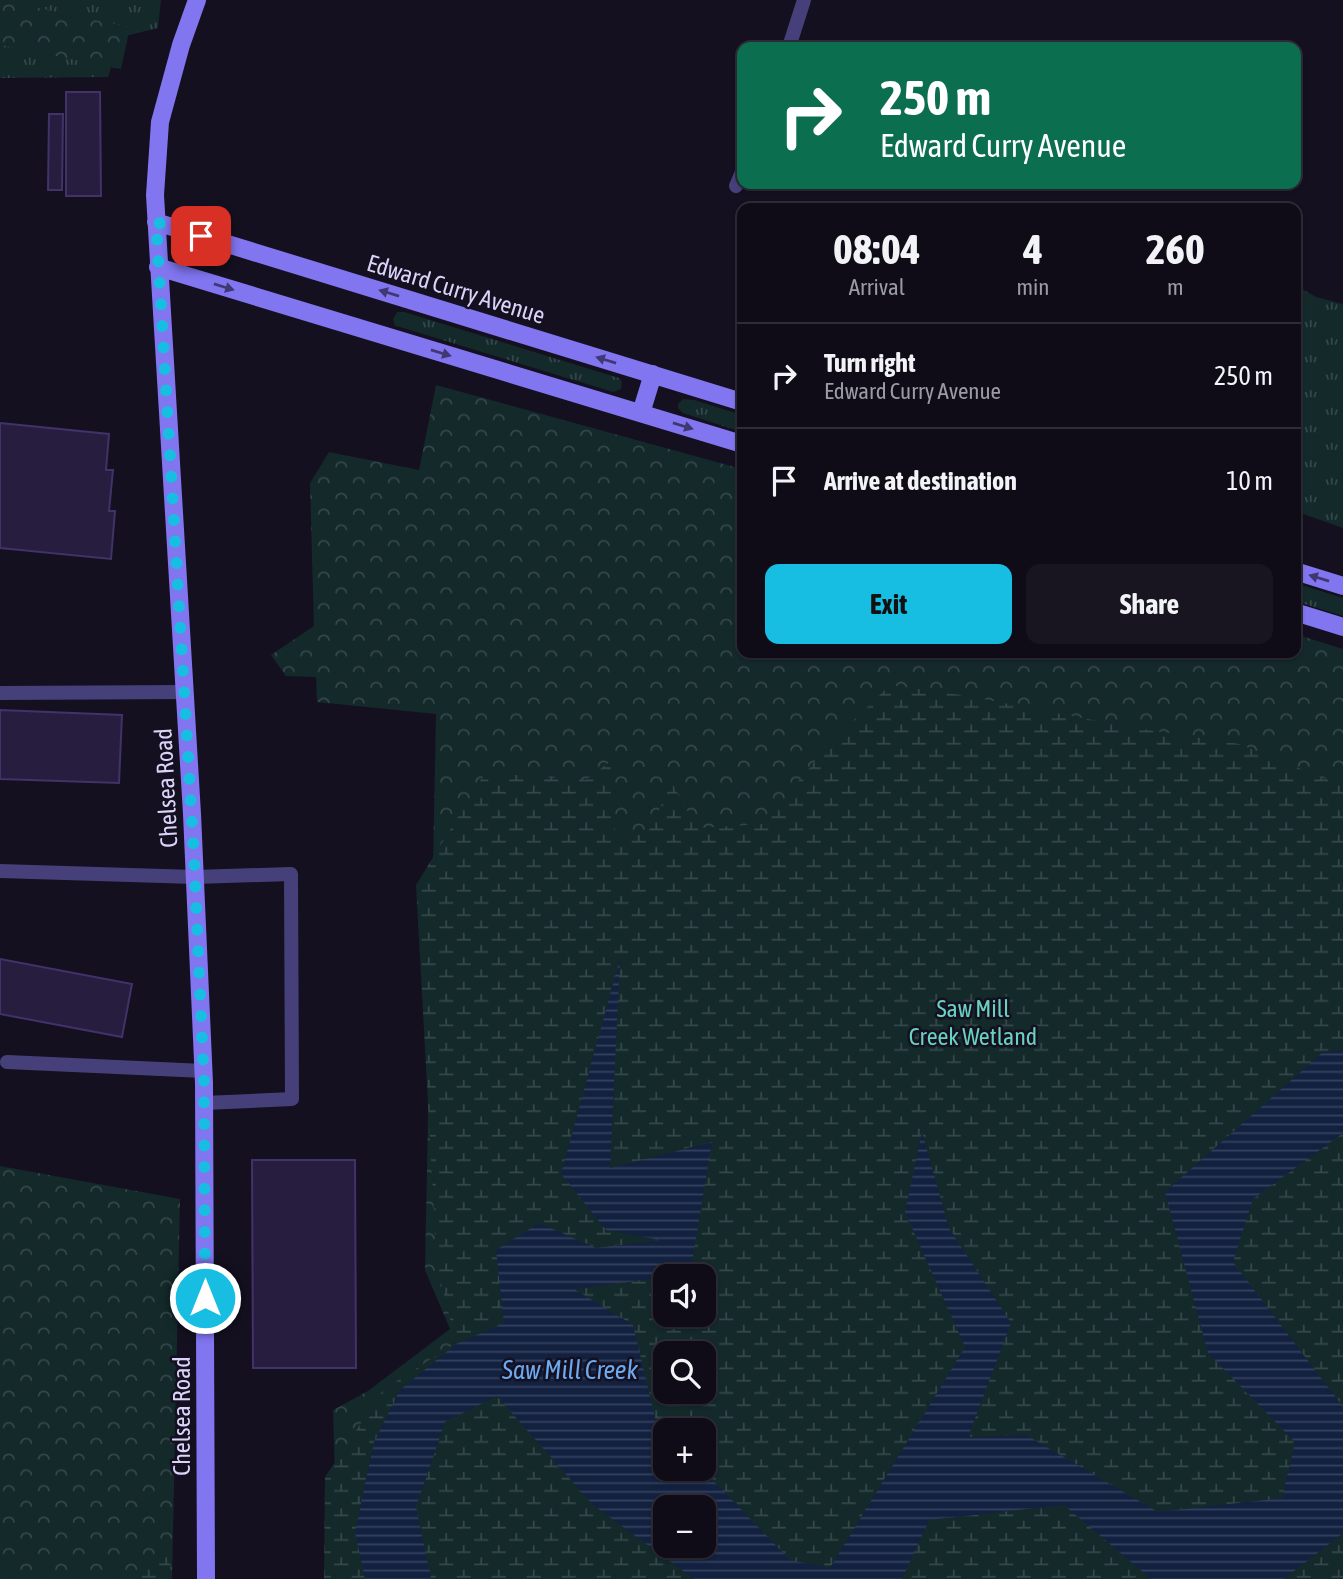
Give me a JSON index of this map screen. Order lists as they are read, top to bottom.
{
  "streets": {
    "street": ["Edward Curry Avenue", "Chelsea Road"]
  },
  "crossings": [
    ["Edward Curry Avenue", "Chelsea Road"]
  ],
  "water": ["Saw Mill Creek"],
  "parks": ["Saw Mill Creek Wetland"],
  "page": {
    "turn": ["250 m", "Edward Curry Avenue"],
    "eta": [
      "08:04",
      "Arrival",
      "4",
      "min",
      "260",
      "m"
    ],
    "list": [
      {
        "name": "Turn right",
        "note": "Edward Curry Avenue",
        "value": "250 m"
      },
      {
        "name": "Arrive at destination",
        "value": "10 m"
      }
    ],
    "buttons": ["Exit", "Share"],
    "map_buttons": ["+", "−"]
  }
}
